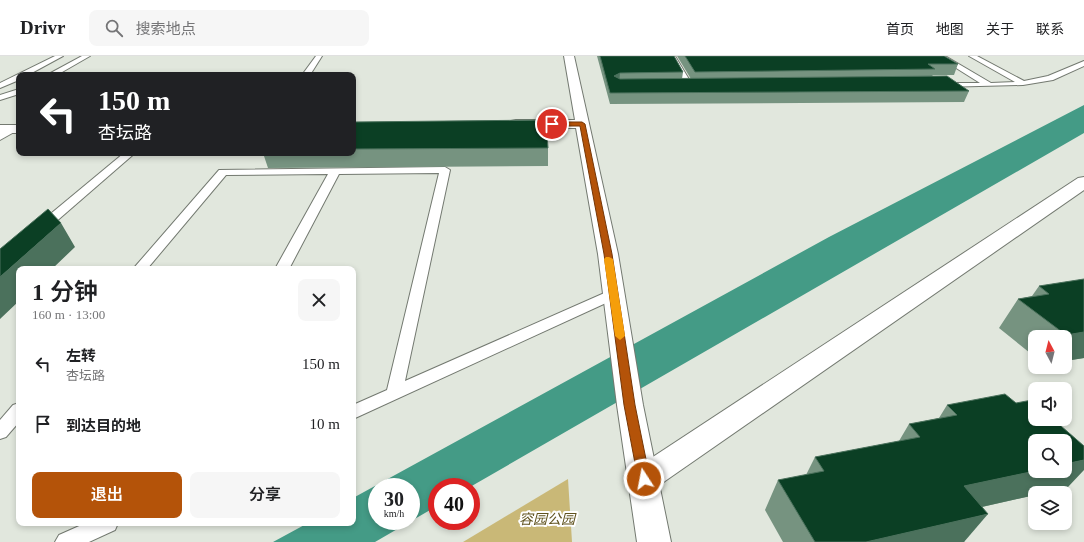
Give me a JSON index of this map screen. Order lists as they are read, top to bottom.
{
  "parks": ["容园公园"],
  "north": "top",
  "page": {
    "header": "Drivr",
    "search": "搜索地点",
    "nav": [
      "首页",
      "地图",
      "关于",
      "联系"
    ],
    "turn": ["150 m", "杏坛路"],
    "heading": ["1 分钟", "160 m · 13:00"],
    "list": [
      {
        "name": "左转",
        "note": "杏坛路",
        "value": "150 m"
      },
      {
        "name": "到达目的地",
        "value": "10 m"
      }
    ],
    "buttons": ["退出", "分享"],
    "speed": "30 km/h",
    "limit": "40"
  }
}
